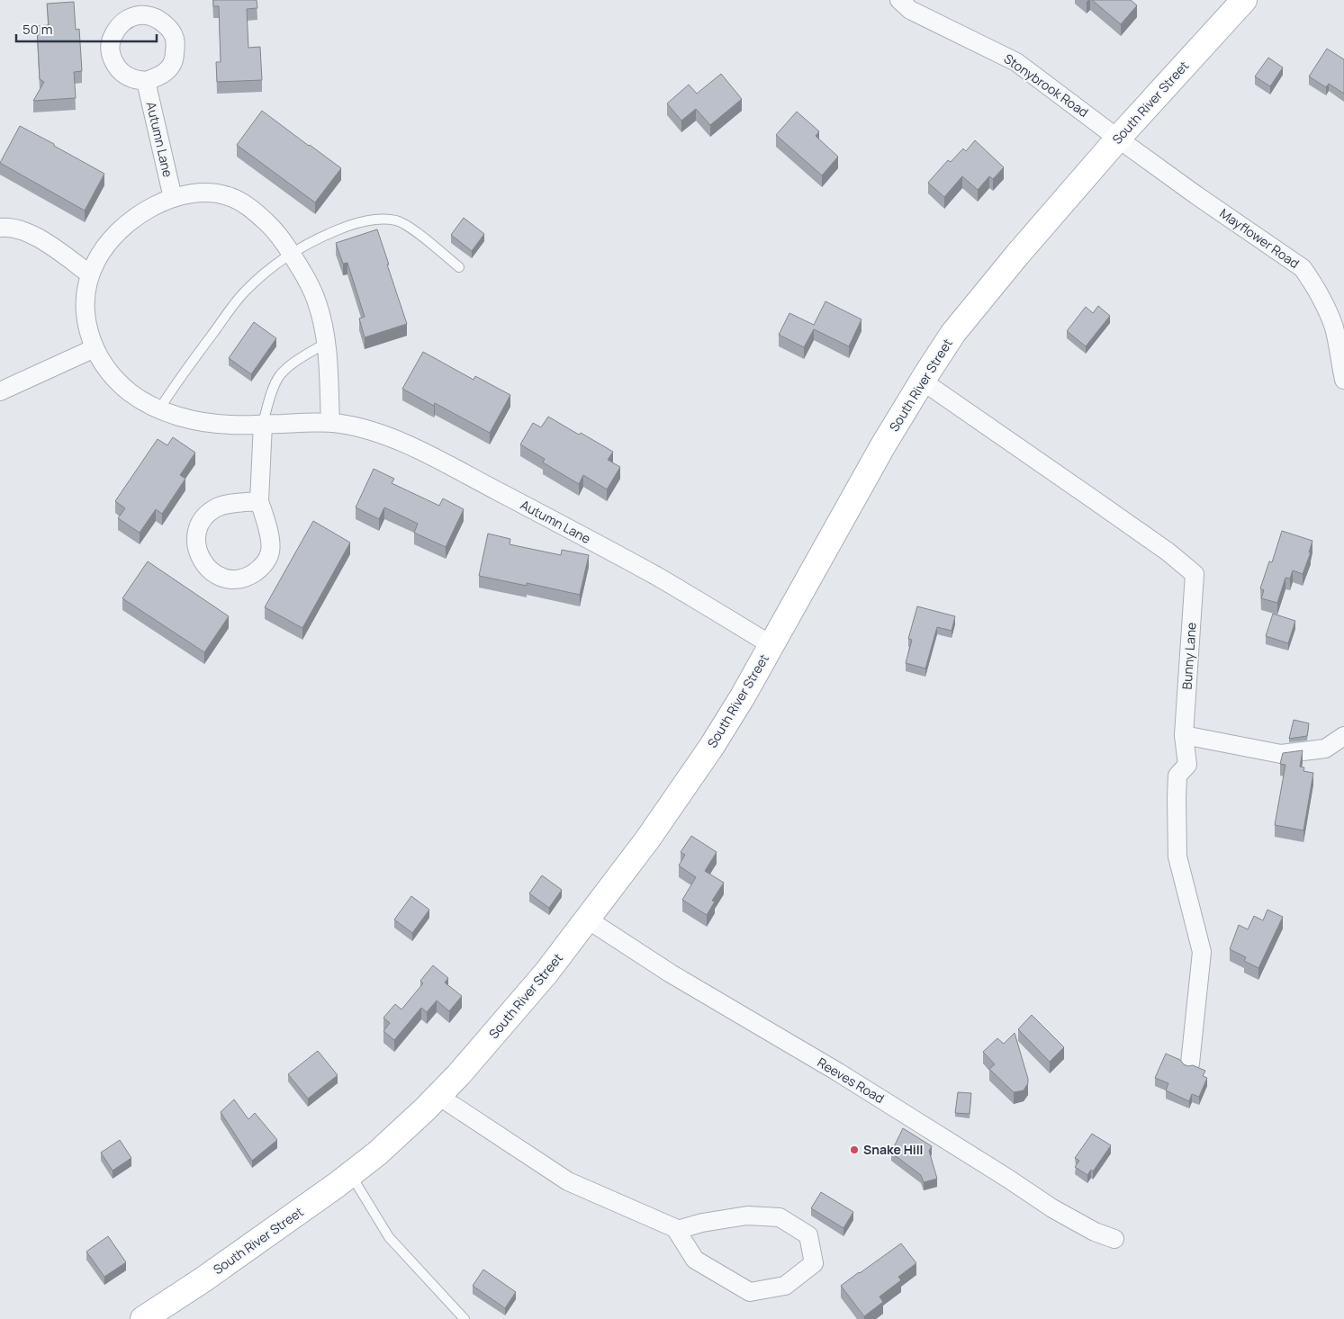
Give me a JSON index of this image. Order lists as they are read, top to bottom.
{
  "streets": {
    "street": [
      "Stonybrook Road",
      "South River Street",
      "Autumn Lane",
      "Mayflower Road",
      "Bunny Lane",
      "Reeves Road"
    ]
  },
  "crossings": [
    ["Stonybrook Road", "South River Street"],
    ["Stonybrook Road", "Mayflower Road"],
    ["South River Street", "Autumn Lane"],
    ["South River Street", "Mayflower Road"],
    ["South River Street", "Bunny Lane"],
    ["South River Street", "Reeves Road"]
  ],
  "places": ["Snake Hill"],
  "scale_bar": "50 m"
}
